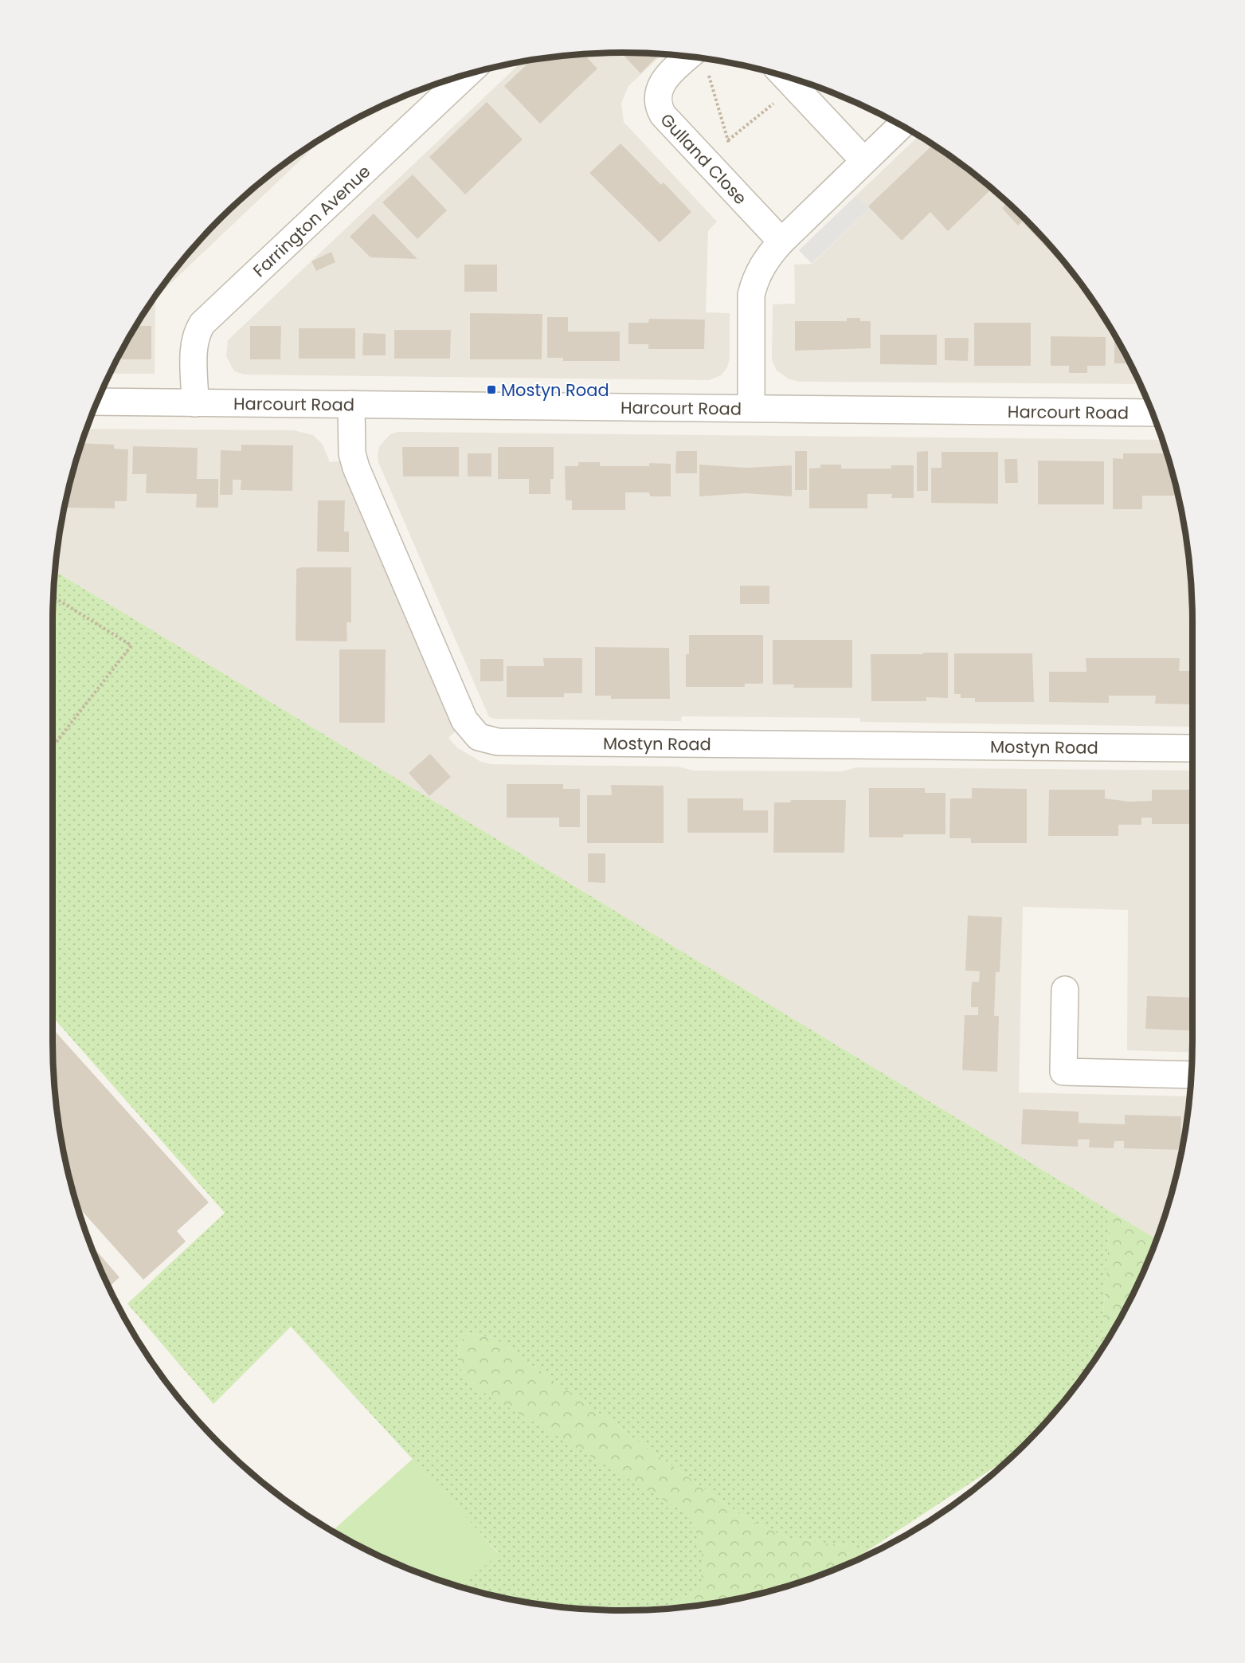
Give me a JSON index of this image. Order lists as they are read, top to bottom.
{
  "streets": {
    "street": [
      "Gulland Close",
      "Farrington Avenue",
      "Harcourt Road",
      "Mostyn Road"
    ]
  },
  "crossings": [
    ["Farrington Avenue", "Harcourt Road"],
    ["Harcourt Road", "Mostyn Road"]
  ],
  "places": {
    "transit": ["Mostyn Road"]
  }
}
